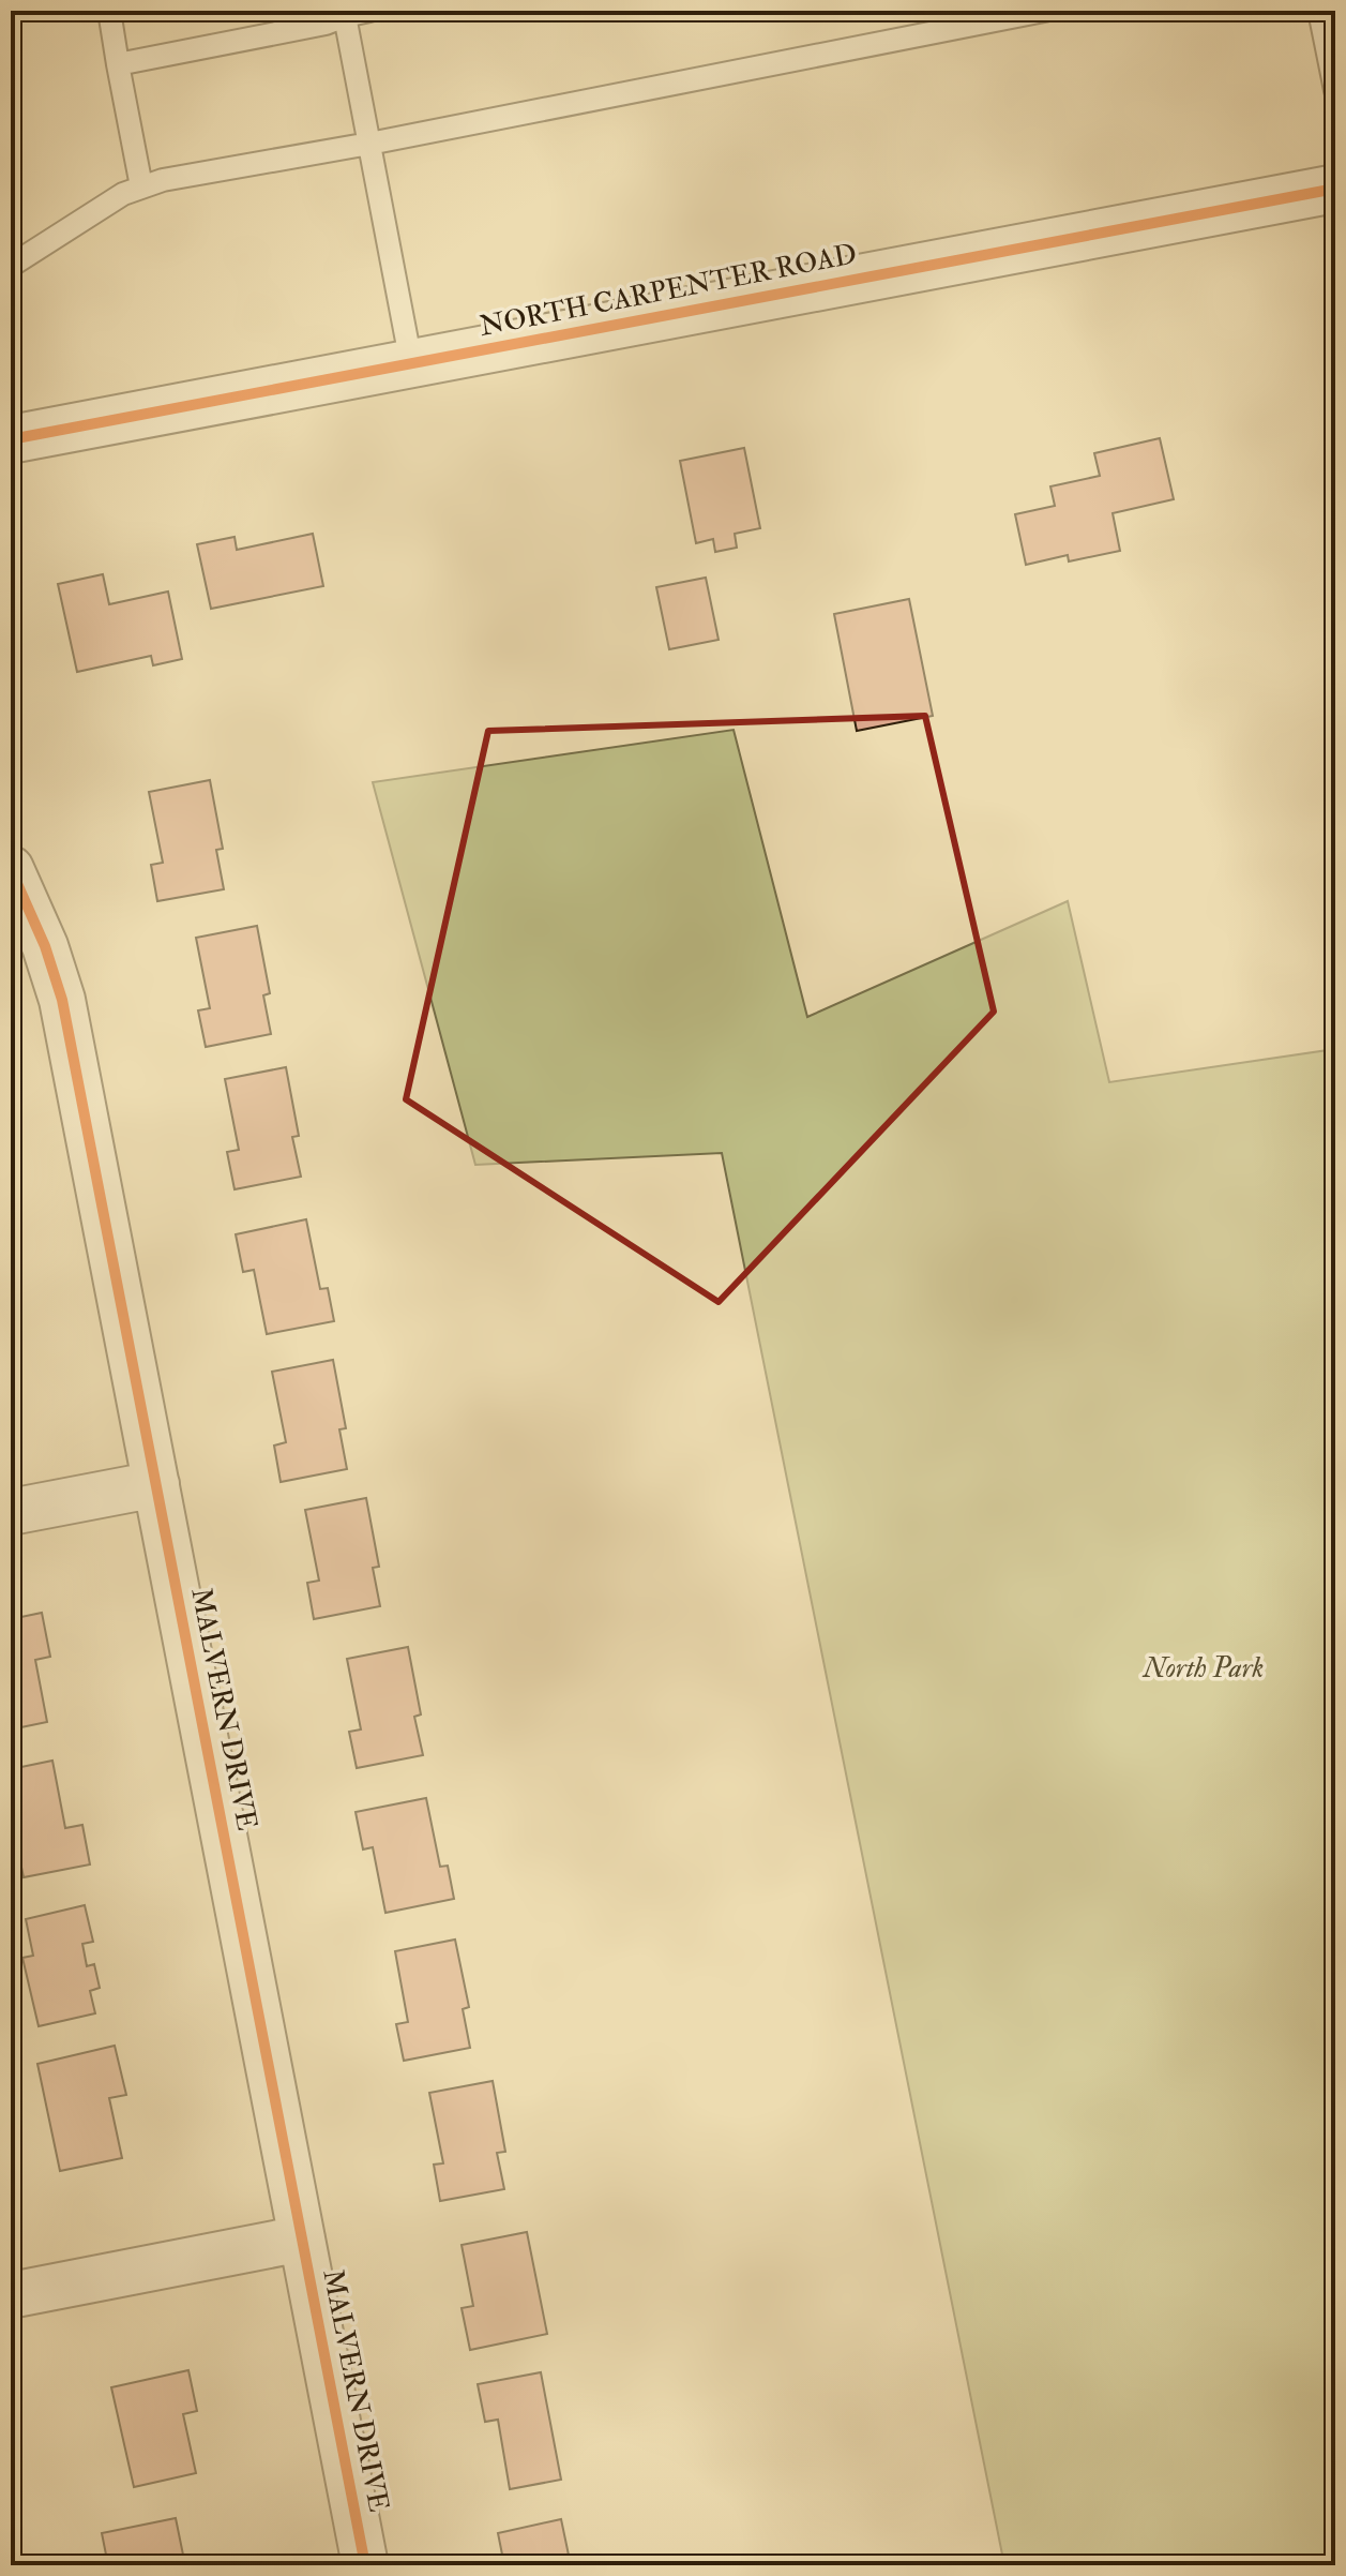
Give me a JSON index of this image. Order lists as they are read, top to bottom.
{
  "streets": {
    "street": ["NORTH CARPENTER ROAD", "MALVERN DRIVE"]
  },
  "parks": ["North Park"]
}
